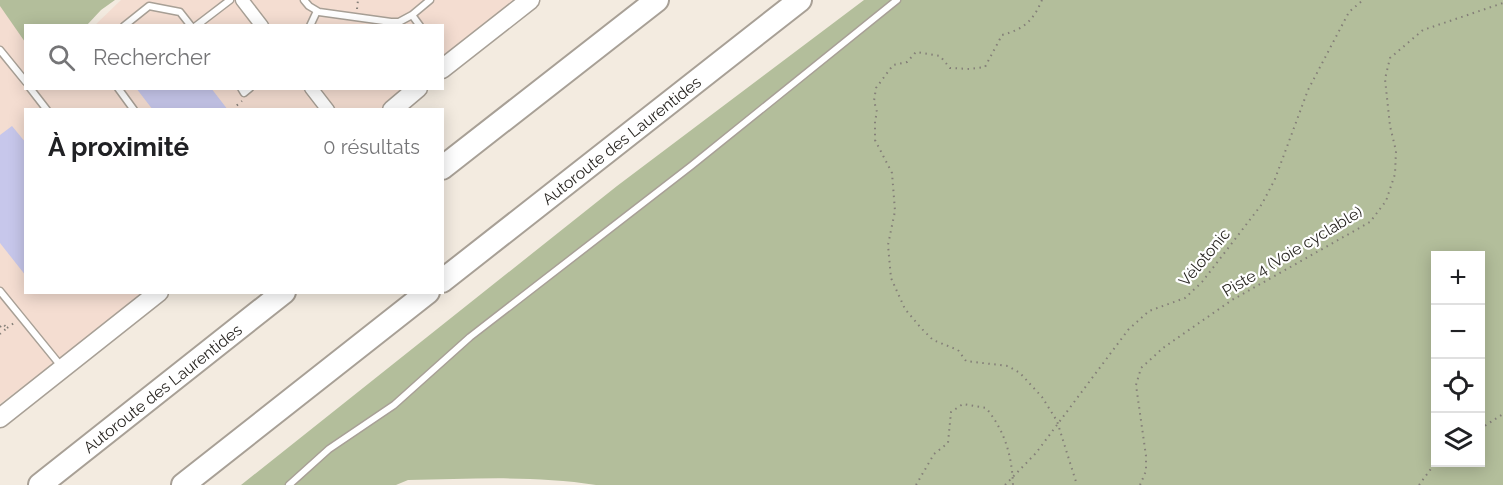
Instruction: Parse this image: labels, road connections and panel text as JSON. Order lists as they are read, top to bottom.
{
  "streets": {
    "highway": ["Autoroute des Laurentides"],
    "path": ["Piste 4 (Voie cyclable)", "Vélotonic"]
  },
  "page": {
    "search": "Rechercher",
    "heading": ["À proximité", "0 résultats"],
    "map_buttons": ["+", "−"]
  }
}
